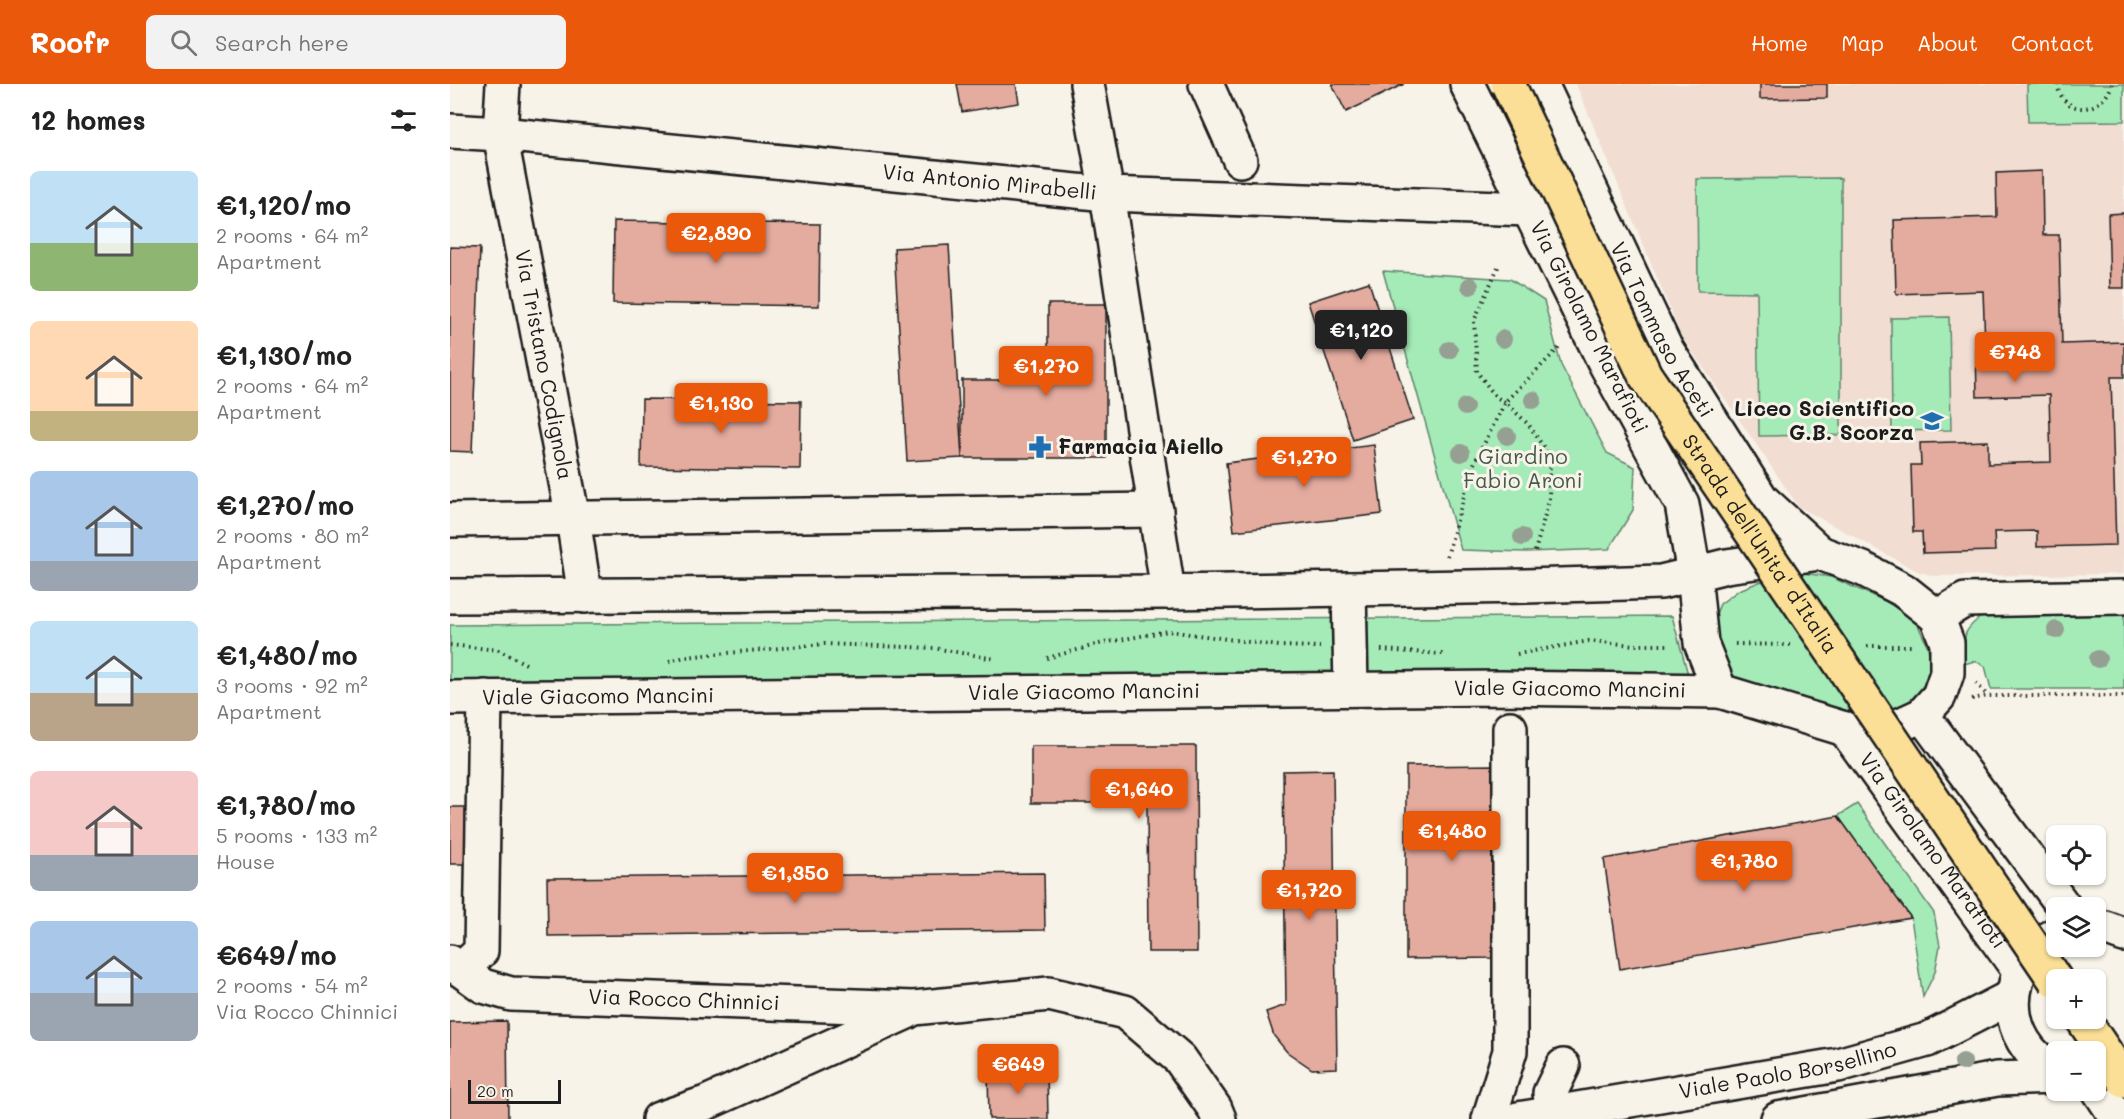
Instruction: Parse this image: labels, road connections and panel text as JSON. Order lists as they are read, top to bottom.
{
  "streets": {
    "main road": ["Strada dell'Unita' d'Italia"],
    "street": [
      "Via Antonio Mirabelli",
      "Via Girolamo Marafioti",
      "Via Tommaso Aceti",
      "Via Tristano Codignola",
      "Viale Giacomo Mancini",
      "Via Rocco Chinnici",
      "Viale Paolo Borsellino"
    ]
  },
  "crossings": [
    ["Via Antonio Mirabelli", "Via Girolamo Marafioti"],
    ["Via Antonio Mirabelli", "Via Tristano Codignola"],
    ["Via Girolamo Marafioti", "Viale Giacomo Mancini"],
    ["Via Girolamo Marafioti", "Viale Paolo Borsellino"],
    ["Viale Giacomo Mancini", "Via Rocco Chinnici"]
  ],
  "parks": ["Giardino Fabio Aroni"],
  "places": {
    "school or university": ["Liceo Scientifico G.B. Scorza"],
    "pharmacy": ["Farmacia Aiello"]
  },
  "scale_bar": "20 m",
  "page": {
    "header": "Roofr",
    "search": "Search here",
    "nav": [
      "Home",
      "Map",
      "About",
      "Contact"
    ],
    "heading": "12 homes",
    "list": [
      {
        "name": "€1,120/mo",
        "note": "2 rooms · 64 m² · Apartment"
      },
      {
        "name": "€1,130/mo",
        "note": "2 rooms · 64 m² · Apartment"
      },
      {
        "name": "€1,270/mo",
        "note": "2 rooms · 80 m² · Apartment"
      },
      {
        "name": "€1,480/mo",
        "note": "3 rooms · 92 m² · Apartment"
      },
      {
        "name": "€1,780/mo",
        "note": "5 rooms · 133 m² · House"
      },
      {
        "name": "€649/mo",
        "note": "2 rooms · 54 m² · Via Rocco Chinnici"
      }
    ],
    "price": [
      "€2,890",
      "€1,120",
      "€748",
      "€1,270",
      "€1,130",
      "€1,270",
      "€1,640",
      "€1,480",
      "€1,780",
      "€1,350",
      "€1,720",
      "€649"
    ],
    "map_buttons": ["+", "−"],
    "scale": "20 m"
  }
}
